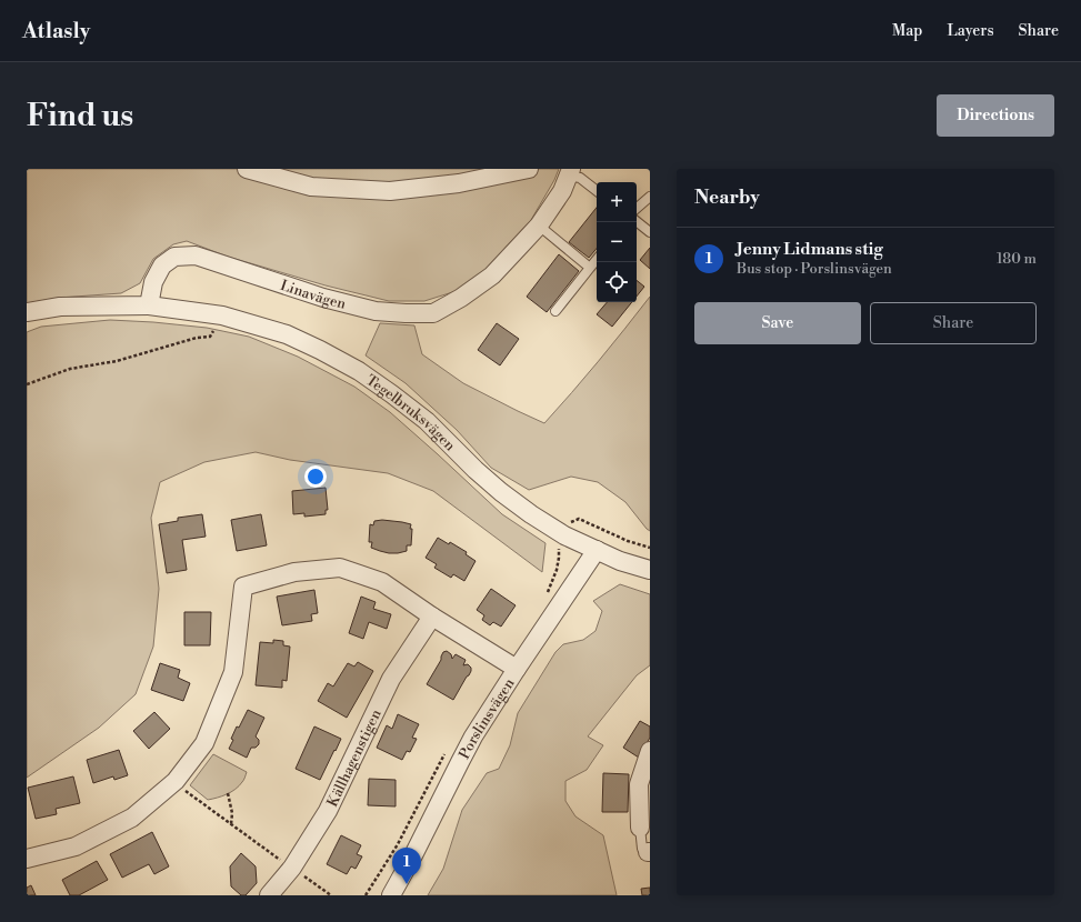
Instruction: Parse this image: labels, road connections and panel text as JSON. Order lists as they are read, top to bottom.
{
  "streets": {
    "street": [
      "Linavägen",
      "Tegelbruksvägen",
      "Porslinsvägen",
      "Källhagenstigen"
    ]
  },
  "crossings": [
    ["Linavägen", "Tegelbruksvägen"],
    ["Tegelbruksvägen", "Porslinsvägen"]
  ],
  "page": {
    "header": "Atlasly",
    "nav": ["Map", "Layers", "Share"],
    "buttons": [
      "Directions",
      ["Save", "Share"]
    ],
    "title": "Find us",
    "heading": "Nearby",
    "map_buttons": ["+", "−"],
    "list": [
      {
        "mark": "1",
        "name": "Jenny Lidmans stig",
        "note": "Bus stop · Porslinsvägen",
        "value": "180 m"
      }
    ],
    "pins": "1"
  }
}
